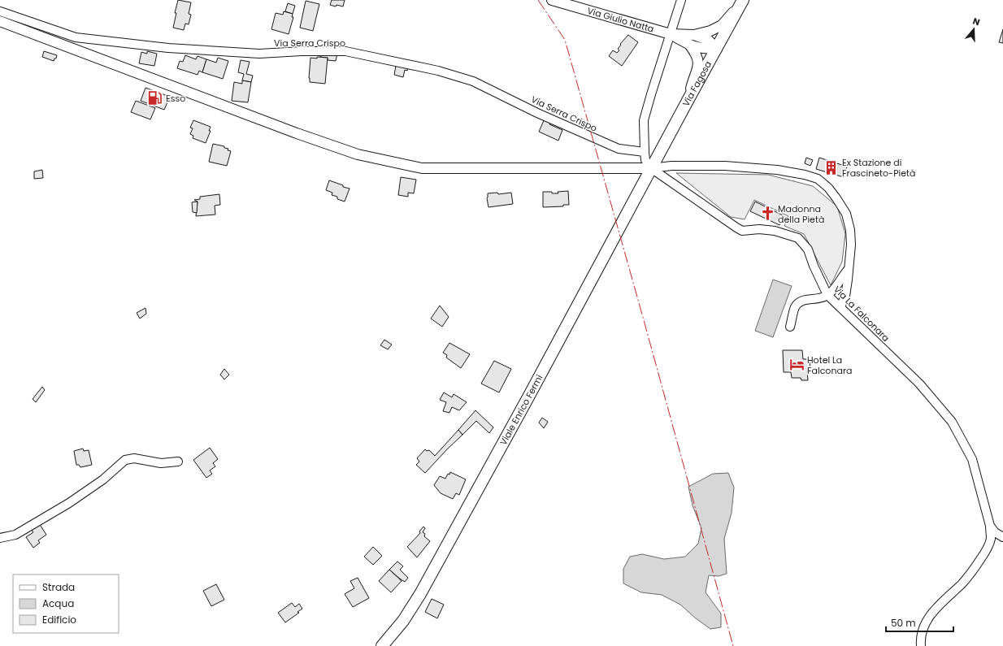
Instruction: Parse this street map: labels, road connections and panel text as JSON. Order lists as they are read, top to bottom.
{
  "streets": {
    "main road": ["Via Fagosa", "Viale Enrico Fermi"],
    "street": ["Via Giulio Natta", "Via Serra Crispo", "Via La Falconara"]
  },
  "crossings": [
    ["Via Fagosa", "Via La Falconara"],
    ["Via Fagosa", "Viale Enrico Fermi"],
    ["Via La Falconara", "Viale Enrico Fermi"]
  ],
  "places": {
    "fuel station": ["Esso"],
    "building": ["Ex Stazione di Frascineto-Pietà"],
    "church": ["Madonna della Pietà"],
    "hotel": ["Hotel La Falconara"]
  },
  "legend": ["Strada", "Acqua", "Edificio"],
  "scale_bar": "50 m",
  "north": "top"
}
